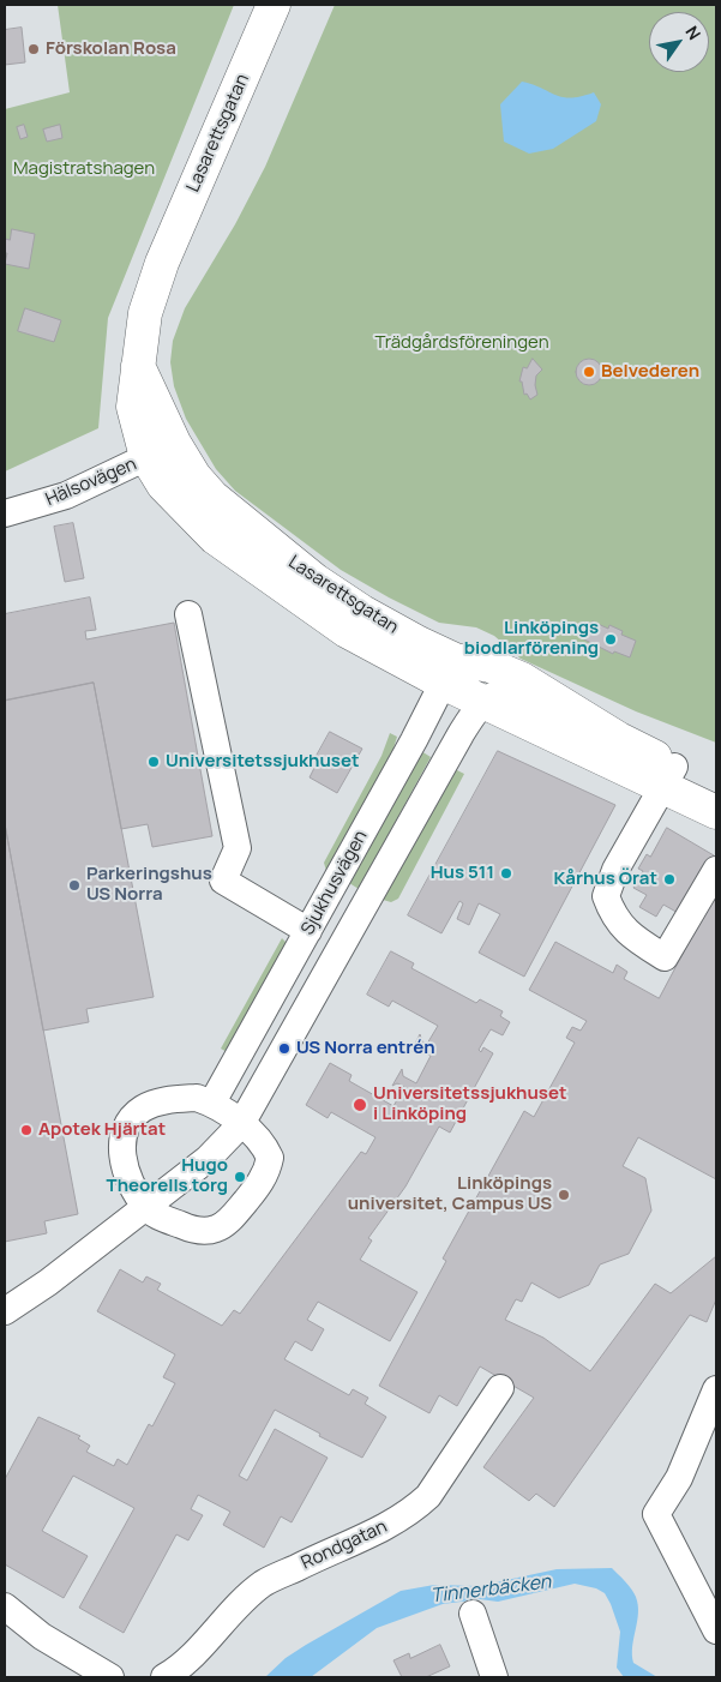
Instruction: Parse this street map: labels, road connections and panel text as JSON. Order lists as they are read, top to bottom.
{
  "streets": {
    "main road": ["Lasarettsgatan"],
    "street": ["Hälsovägen", "Sjukhusvägen", "Rondgatan"]
  },
  "crossings": [
    ["Lasarettsgatan", "Hälsovägen"],
    ["Lasarettsgatan", "Sjukhusvägen"]
  ],
  "water": ["Tinnerbäcken"],
  "parks": ["Magistratshagen", "Trädgårdsföreningen"],
  "places": [
    "Förskolan Rosa",
    "Belvederen",
    "Linköpings biodlarförening",
    "Universitetssjukhuset",
    "Hus 511",
    "Kårhus Örat",
    "Parkeringshus US Norra",
    "US Norra entrén",
    "Universitetssjukhuset i Linköping",
    "Apotek Hjärtat",
    "Hugo Theorells torg",
    "Linköpings universitet, Campus US"
  ],
  "north": "top right"
}
